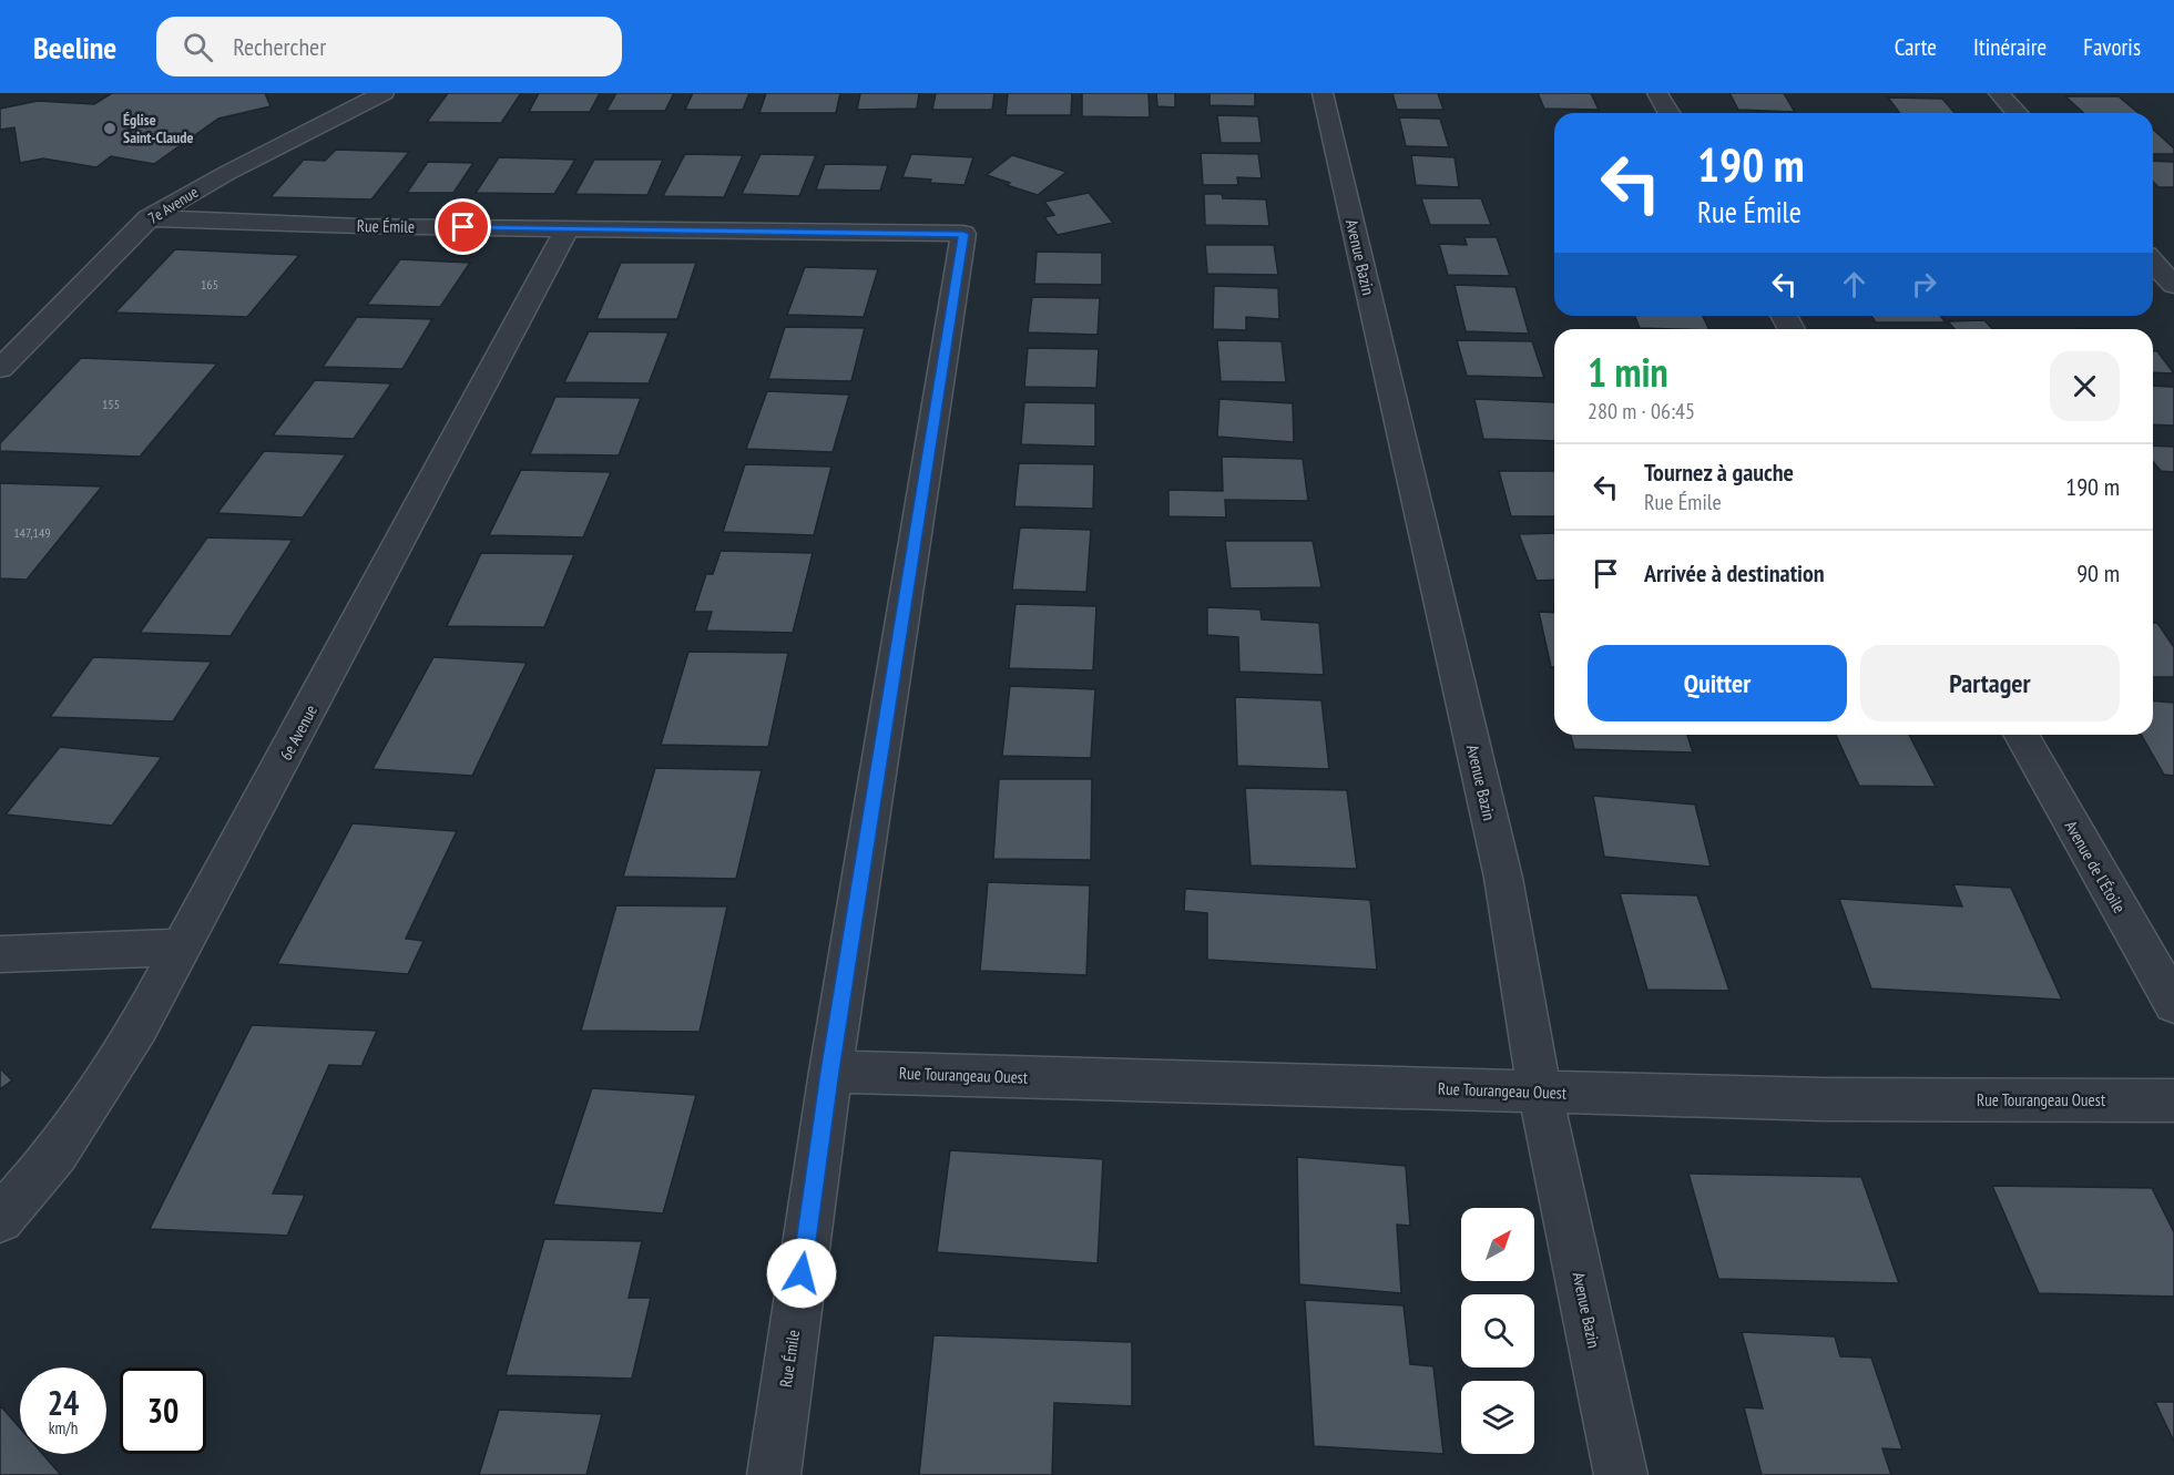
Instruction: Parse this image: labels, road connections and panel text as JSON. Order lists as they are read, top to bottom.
{
  "streets": {
    "street": [
      "7e Avenue",
      "Rue Émile",
      "Avenue Bazin",
      "6e Avenue",
      "Avenue de l'Étoile",
      "Rue Tourangeau Ouest"
    ]
  },
  "crossings": [
    ["7e Avenue", "Rue Émile"],
    ["Rue Émile", "6e Avenue"],
    ["Rue Émile", "Rue Tourangeau Ouest"],
    ["Avenue Bazin", "Rue Tourangeau Ouest"]
  ],
  "places": ["Église Saint-Claude"],
  "house_numbers": ["165", "155", "147,149"],
  "north": "top right",
  "page": {
    "header": "Beeline",
    "search": "Rechercher",
    "nav": ["Carte", "Itinéraire", "Favoris"],
    "turn": ["190 m", "Rue Émile"],
    "heading": ["1 min", "280 m · 06:45"],
    "list": [
      {
        "name": "Tournez à gauche",
        "note": "Rue Émile",
        "value": "190 m"
      },
      {
        "name": "Arrivée à destination",
        "value": "90 m"
      }
    ],
    "buttons": ["Quitter", "Partager"],
    "speed": "24 km/h",
    "limit": "30"
  }
}
